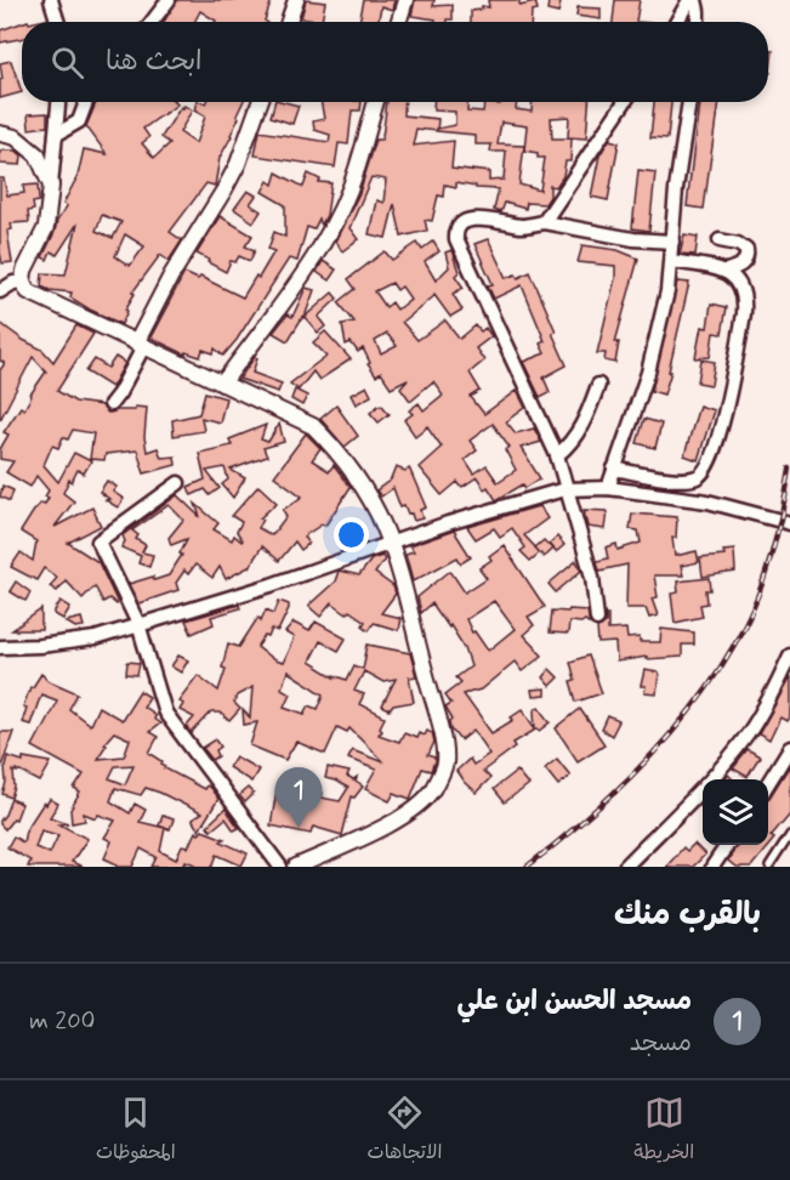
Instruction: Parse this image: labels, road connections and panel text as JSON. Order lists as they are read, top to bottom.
{
  "page": {
    "search": "ابحث هنا",
    "pins": "1",
    "heading": "بالقرب منك",
    "list": [
      {
        "mark": "1",
        "name": "مسجد الحسن ابن علي",
        "note": "مسجد",
        "value": "200 m"
      }
    ],
    "nav": ["الخريطة", "الاتجاهات", "المحفوظات"]
  }
}
